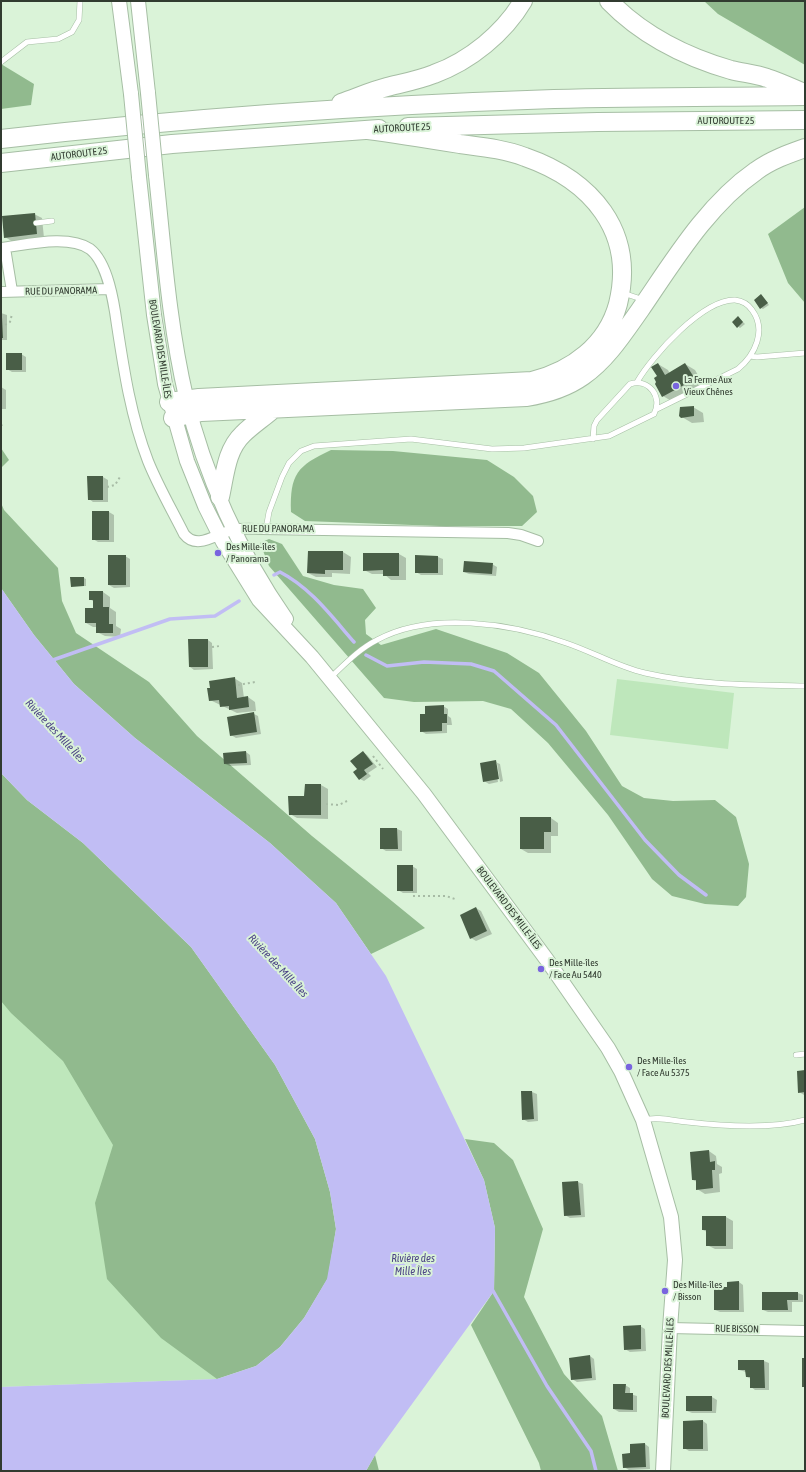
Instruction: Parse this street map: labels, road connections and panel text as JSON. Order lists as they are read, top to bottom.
{
  "streets": {
    "highway": ["AUTOROUTE 25"],
    "street": ["RUE DU PANORAMA", "BOULEVARD DES MILLE-ÎLES", "RUE BISSON"]
  },
  "crossings": [
    ["RUE DU PANORAMA", "BOULEVARD DES MILLE-ÎLES"],
    ["BOULEVARD DES MILLE-ÎLES", "RUE BISSON"]
  ],
  "water": ["Rivière des Mille Îles"],
  "places": [
    "La Ferme Aux Vieux Chênes",
    "Des Mille-îles / Panorama",
    "Des Mille-îles / Face Au 5440",
    "Des Mille-îles / Face Au 5375",
    "Des Mille-îles / Bisson"
  ]
}
